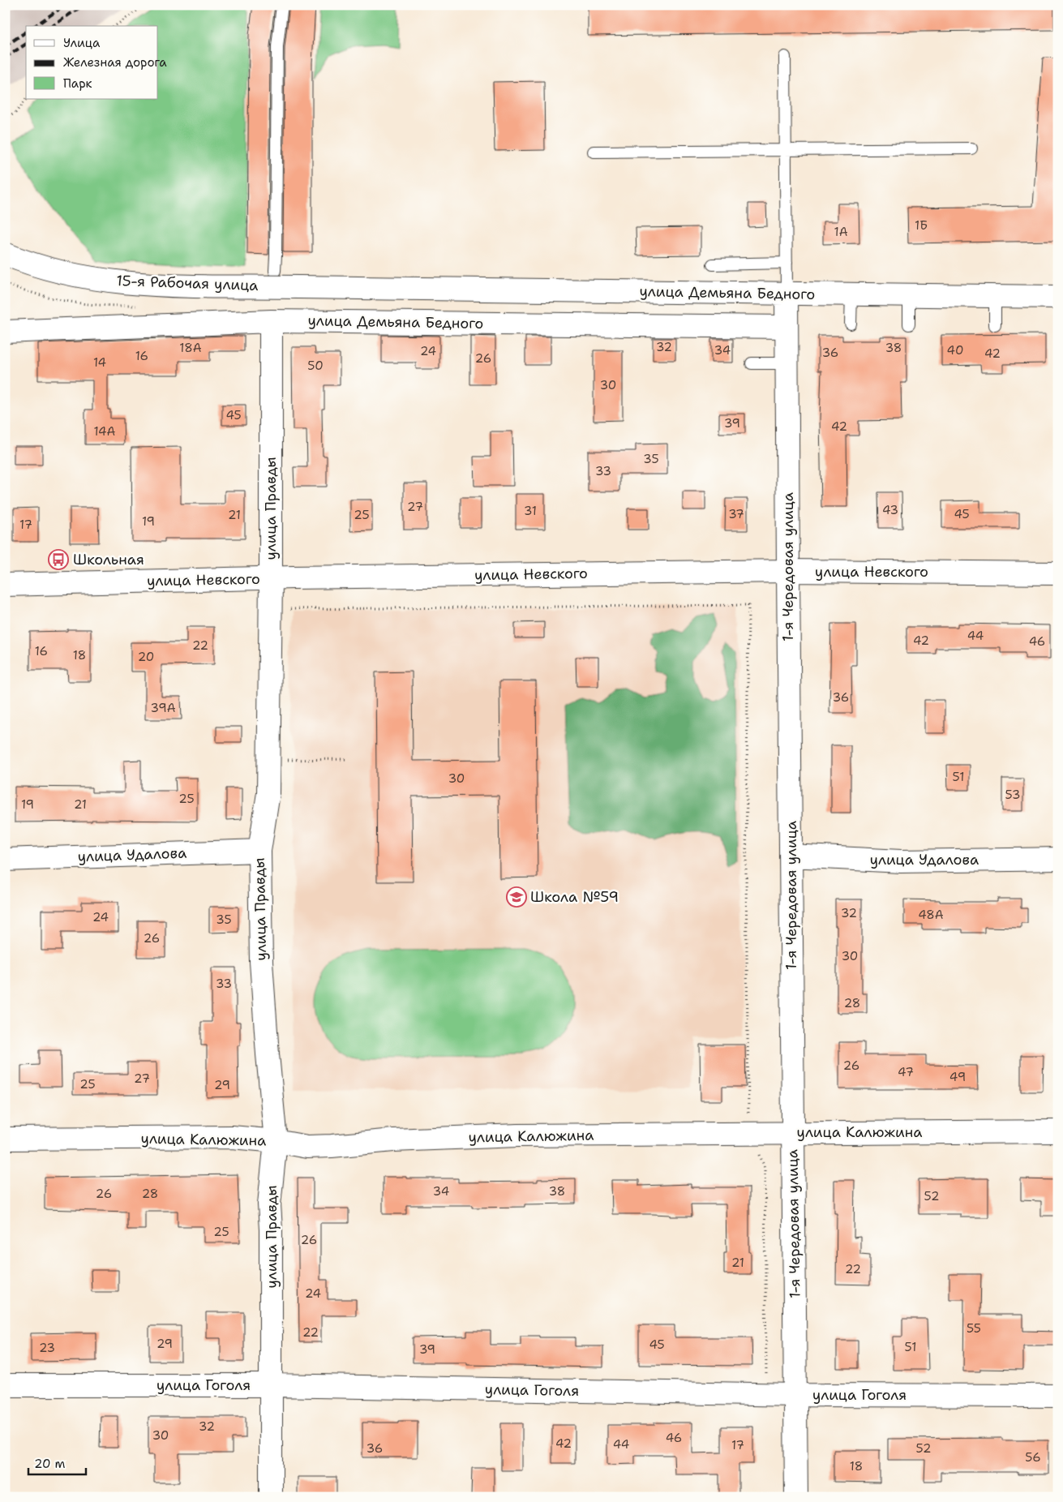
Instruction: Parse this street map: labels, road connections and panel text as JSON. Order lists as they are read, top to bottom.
{
  "streets": {
    "street": [
      "15-я Рабочая улица",
      "улица Демьяна Бедного",
      "улица Правды",
      "1-я Чередовая улица",
      "улица Невского",
      "улица Удалова",
      "улица Калюжина",
      "улица Гоголя"
    ]
  },
  "crossings": [
    ["15-я Рабочая улица", "улица Демьяна Бедного"],
    ["улица Демьяна Бедного", "улица Правды"],
    ["улица Демьяна Бедного", "1-я Чередовая улица"],
    ["улица Правды", "улица Невского"],
    ["улица Правды", "улица Удалова"],
    ["улица Правды", "улица Калюжина"],
    ["улица Правды", "улица Гоголя"],
    ["1-я Чередовая улица", "улица Невского"],
    ["1-я Чередовая улица", "улица Удалова"],
    ["1-я Чередовая улица", "улица Калюжина"],
    ["1-я Чередовая улица", "улица Гоголя"]
  ],
  "places": {
    "bus stop": ["Школьная"],
    "school or university": ["Школа №59"]
  },
  "house_numbers": [
    "1Б",
    "1А",
    "32",
    "18А",
    "38",
    "34",
    "40",
    "24",
    "36",
    "42",
    "16",
    "26",
    "14",
    "50",
    "30",
    "45",
    "39",
    "42",
    "14А",
    "35",
    "33",
    "27",
    "43",
    "31",
    "37",
    "45",
    "21",
    "25",
    "19",
    "17",
    "44",
    "42",
    "46",
    "22",
    "16",
    "18",
    "20",
    "36",
    "39А",
    "51",
    "30",
    "53",
    "25",
    "19",
    "21",
    "32",
    "48А",
    "24",
    "35",
    "26",
    "30",
    "33",
    "28",
    "26",
    "47",
    "49",
    "27",
    "25",
    "29",
    "34",
    "38",
    "26",
    "28",
    "52",
    "25",
    "26",
    "21",
    "22",
    "24",
    "55",
    "22",
    "29",
    "45",
    "51",
    "23",
    "39",
    "32",
    "30",
    "46",
    "42",
    "44",
    "17",
    "36",
    "52",
    "56",
    "18"
  ],
  "legend": ["Улица", "Железная дорога", "Парк"],
  "scale_bar": "20 m"
}
